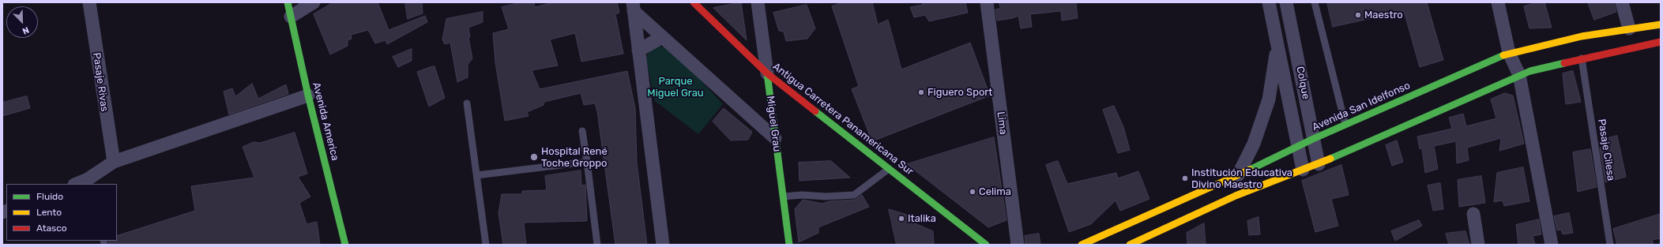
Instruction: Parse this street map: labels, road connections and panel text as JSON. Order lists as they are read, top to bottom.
{
  "streets": {
    "main road": [
      "Avenida San Idelfonso",
      "Antigua Carretera Panamericana Sur",
      "Avenida America",
      "Miguel Grau"
    ],
    "street": ["Pasaje Rivas", "Colque", "Lima"],
    "lane": ["Pasaje Cilesa"]
  },
  "crossings": [
    ["Colque", "Avenida San Idelfonso"],
    ["Antigua Carretera Panamericana Sur", "Miguel Grau"]
  ],
  "parks": ["Parque Miguel Grau"],
  "places": [
    "Maestro",
    "Figuero Sport",
    "Hospital René Toche Groppo",
    "Institución Educativa Divino Maestro",
    "Celima",
    "Italika"
  ],
  "legend": ["Fluido", "Lento", "Atasco"],
  "north": "bottom right"
}
